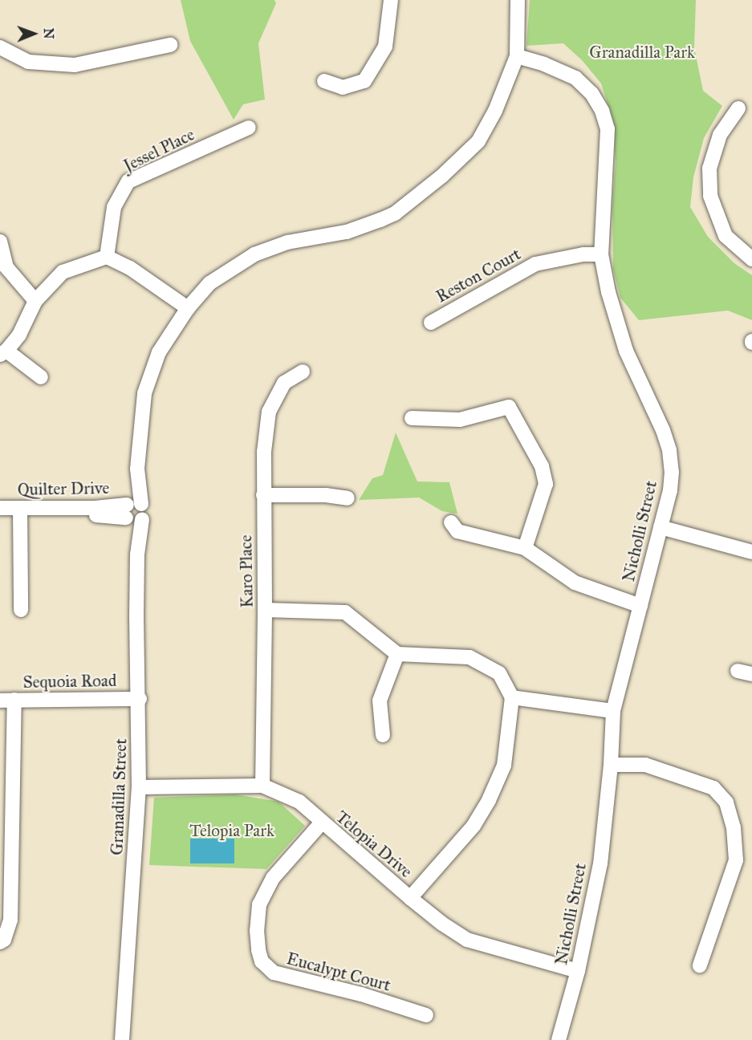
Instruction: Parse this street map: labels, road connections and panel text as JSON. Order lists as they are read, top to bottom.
{
  "streets": {
    "street": [
      "Jessel Place",
      "Reston Court",
      "Quilter Drive",
      "Nicholli Street",
      "Karo Place",
      "Sequoia Road",
      "Granadilla Street",
      "Telopia Drive",
      "Eucalypt Court"
    ]
  },
  "crossings": [
    ["Reston Court", "Nicholli Street"],
    ["Quilter Drive", "Granadilla Street"],
    ["Nicholli Street", "Granadilla Street"],
    ["Nicholli Street", "Telopia Drive"],
    ["Karo Place", "Telopia Drive"],
    ["Sequoia Road", "Granadilla Street"],
    ["Granadilla Street", "Telopia Drive"],
    ["Telopia Drive", "Eucalypt Court"]
  ],
  "parks": ["Granadilla Park", "Telopia Park"],
  "north": "right"
}
